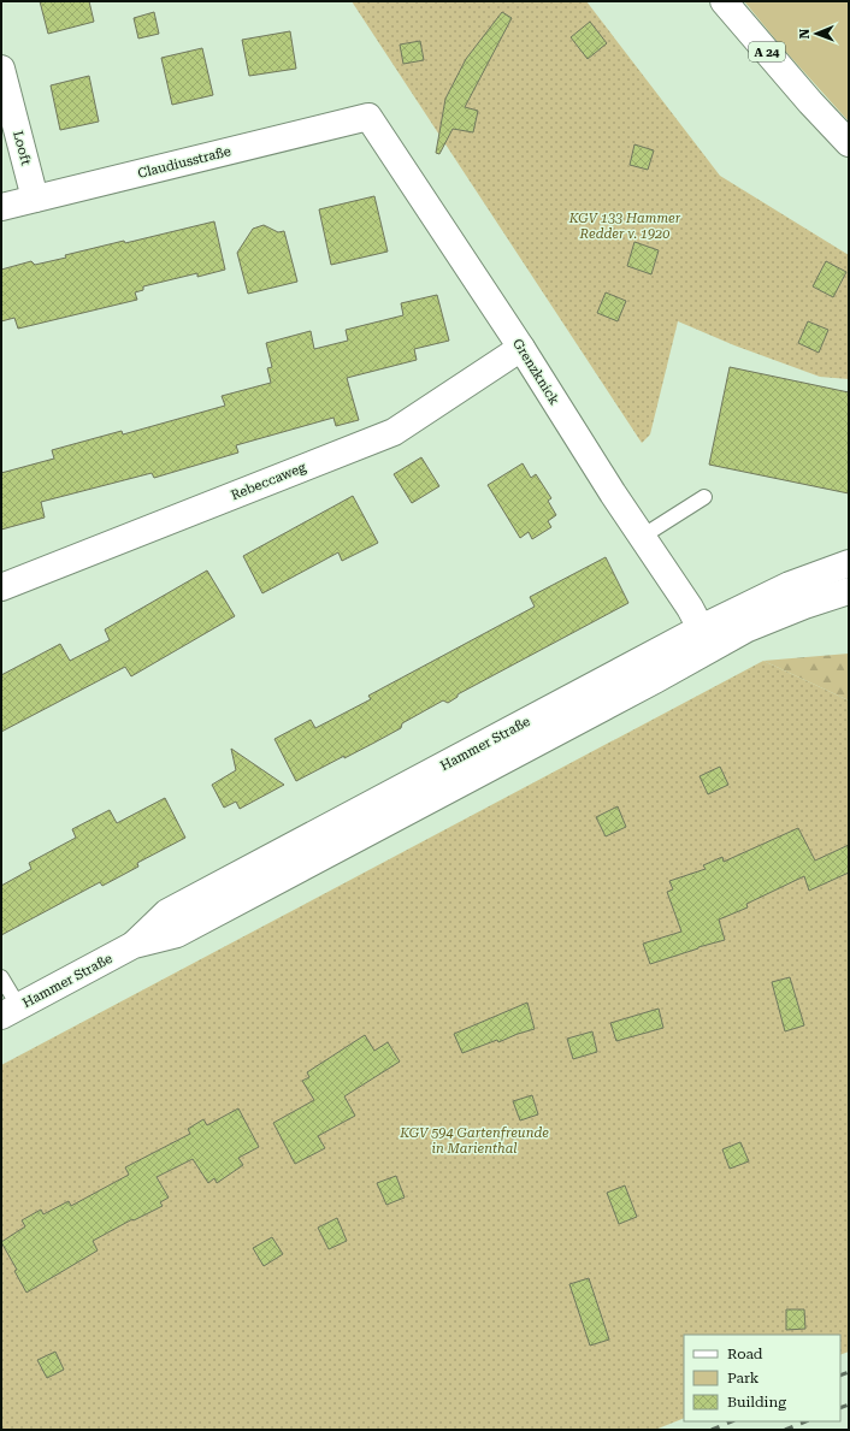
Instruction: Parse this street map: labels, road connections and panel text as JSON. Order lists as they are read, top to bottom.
{
  "streets": {
    "main road": [
      "A 24",
      "Looft",
      "Claudiusstraße",
      "Grenzknick",
      "Rebeccaweg",
      "Hammer Straße"
    ]
  },
  "crossings": [
    ["Looft", "Claudiusstraße"],
    ["Claudiusstraße", "Grenzknick"],
    ["Grenzknick", "Rebeccaweg"],
    ["Grenzknick", "Hammer Straße"]
  ],
  "parks": ["KGV 133 Hammer Redder v. 1920", "KGV 594 Gartenfreunde in Marienthal"],
  "legend": ["Road", "Park", "Building"],
  "north": "left"
}
